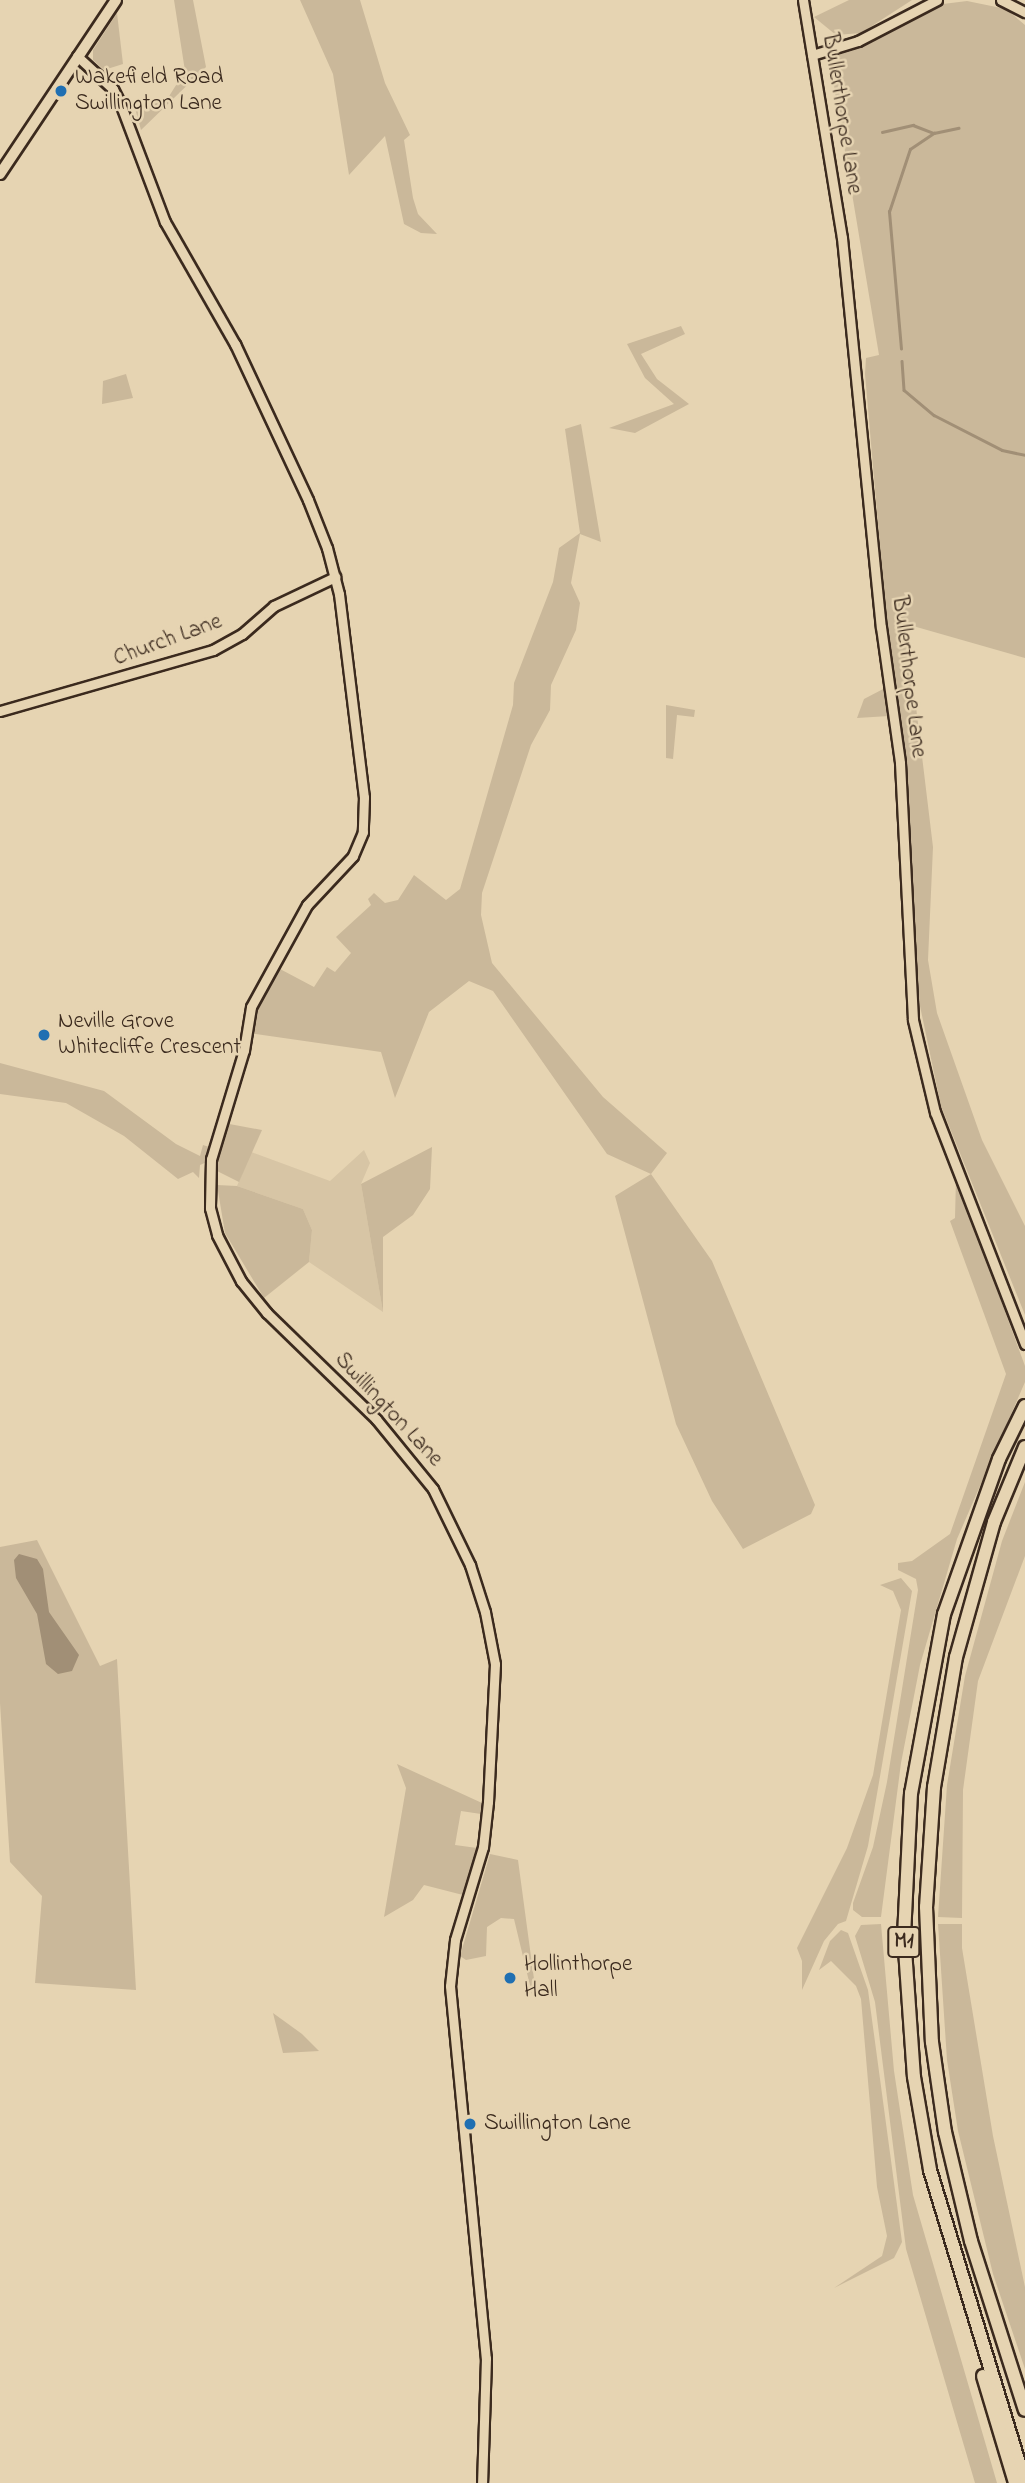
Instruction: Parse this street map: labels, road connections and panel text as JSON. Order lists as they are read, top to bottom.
{
  "streets": {
    "highway": ["M1"],
    "street": ["Bullerthorpe Lane", "Church Lane", "Swillington Lane"]
  },
  "crossings": [
    ["Church Lane", "Swillington Lane"]
  ],
  "places": [
    "Wakefield Road Swillington Lane",
    "Neville Grove Whitecliffe Crescent",
    "Hollinthorpe Hall",
    "Swillington Lane"
  ]
}
